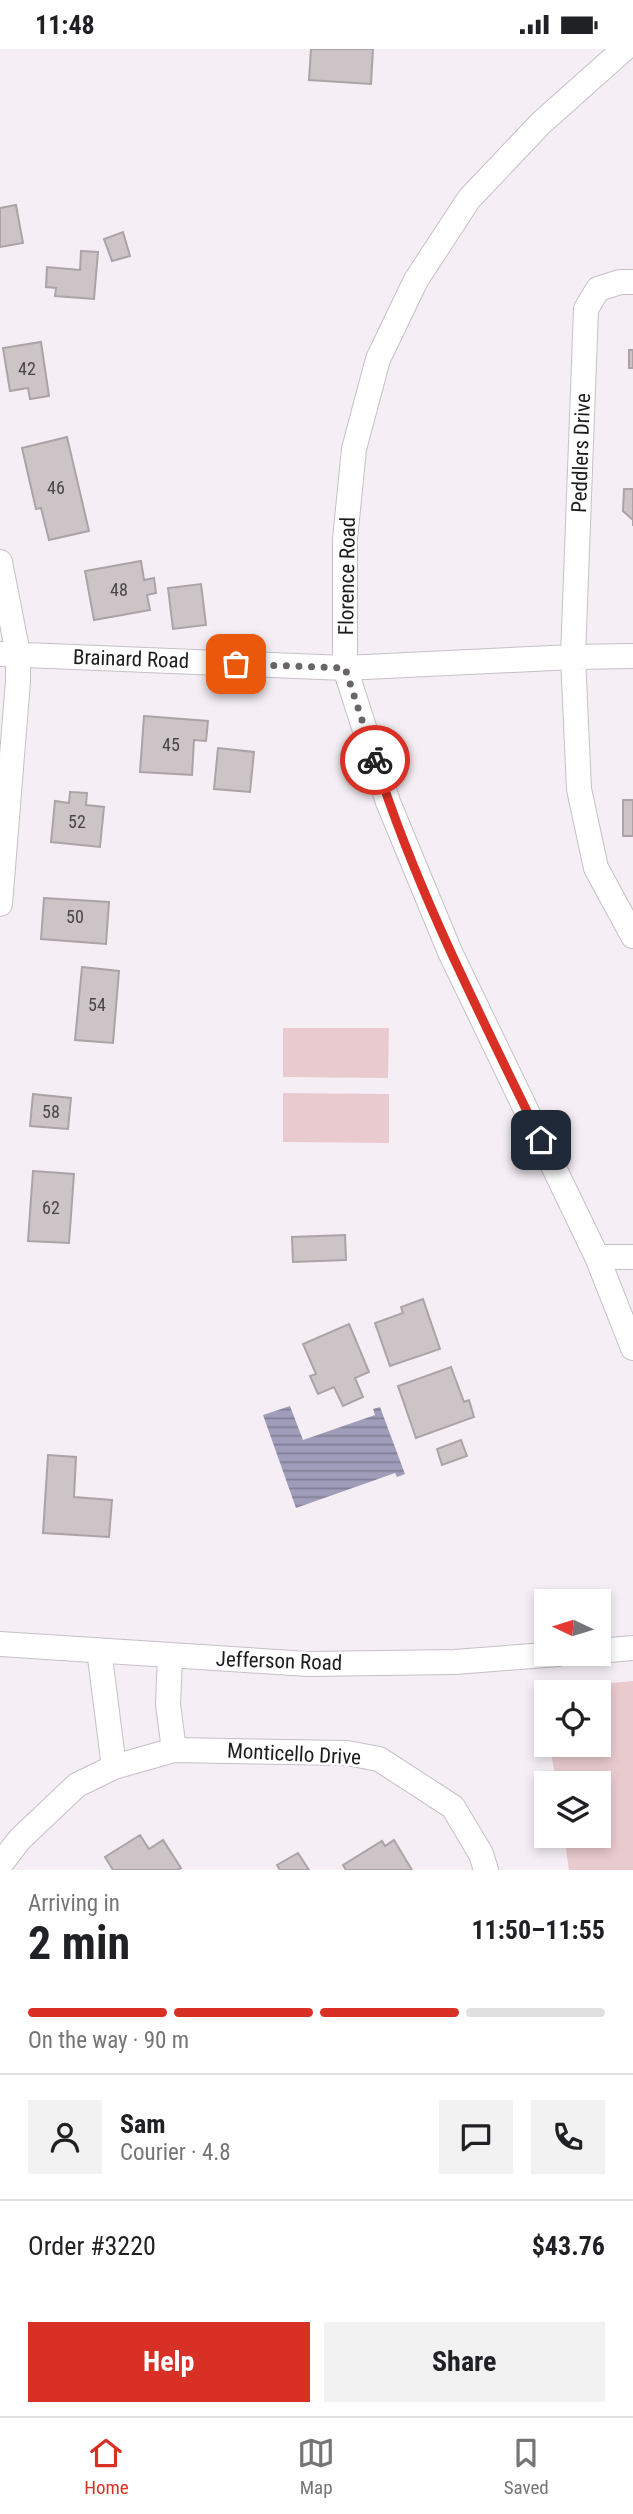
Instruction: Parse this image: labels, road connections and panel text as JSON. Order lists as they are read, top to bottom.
{
  "streets": {
    "street": [
      "Peddlers Drive",
      "Florence Road",
      "Brainard Road",
      "Jefferson Road",
      "Monticello Drive"
    ]
  },
  "crossings": [
    ["Florence Road", "Brainard Road"]
  ],
  "house_numbers": [
    "42",
    "46",
    "48",
    "45",
    "52",
    "50",
    "54",
    "58",
    "62"
  ],
  "north": "left",
  "page": {
    "status": "11:48",
    "heading": ["2 min", "Arriving in", "11:50–11:55"],
    "panel": [
      "Sam",
      "Courier · 4.8",
      "Order #3220",
      "$43.76"
    ],
    "bar": "On the way · 90 m",
    "buttons": ["Help", "Share"],
    "tabs": ["Home", "Map", "Saved"]
  }
}
